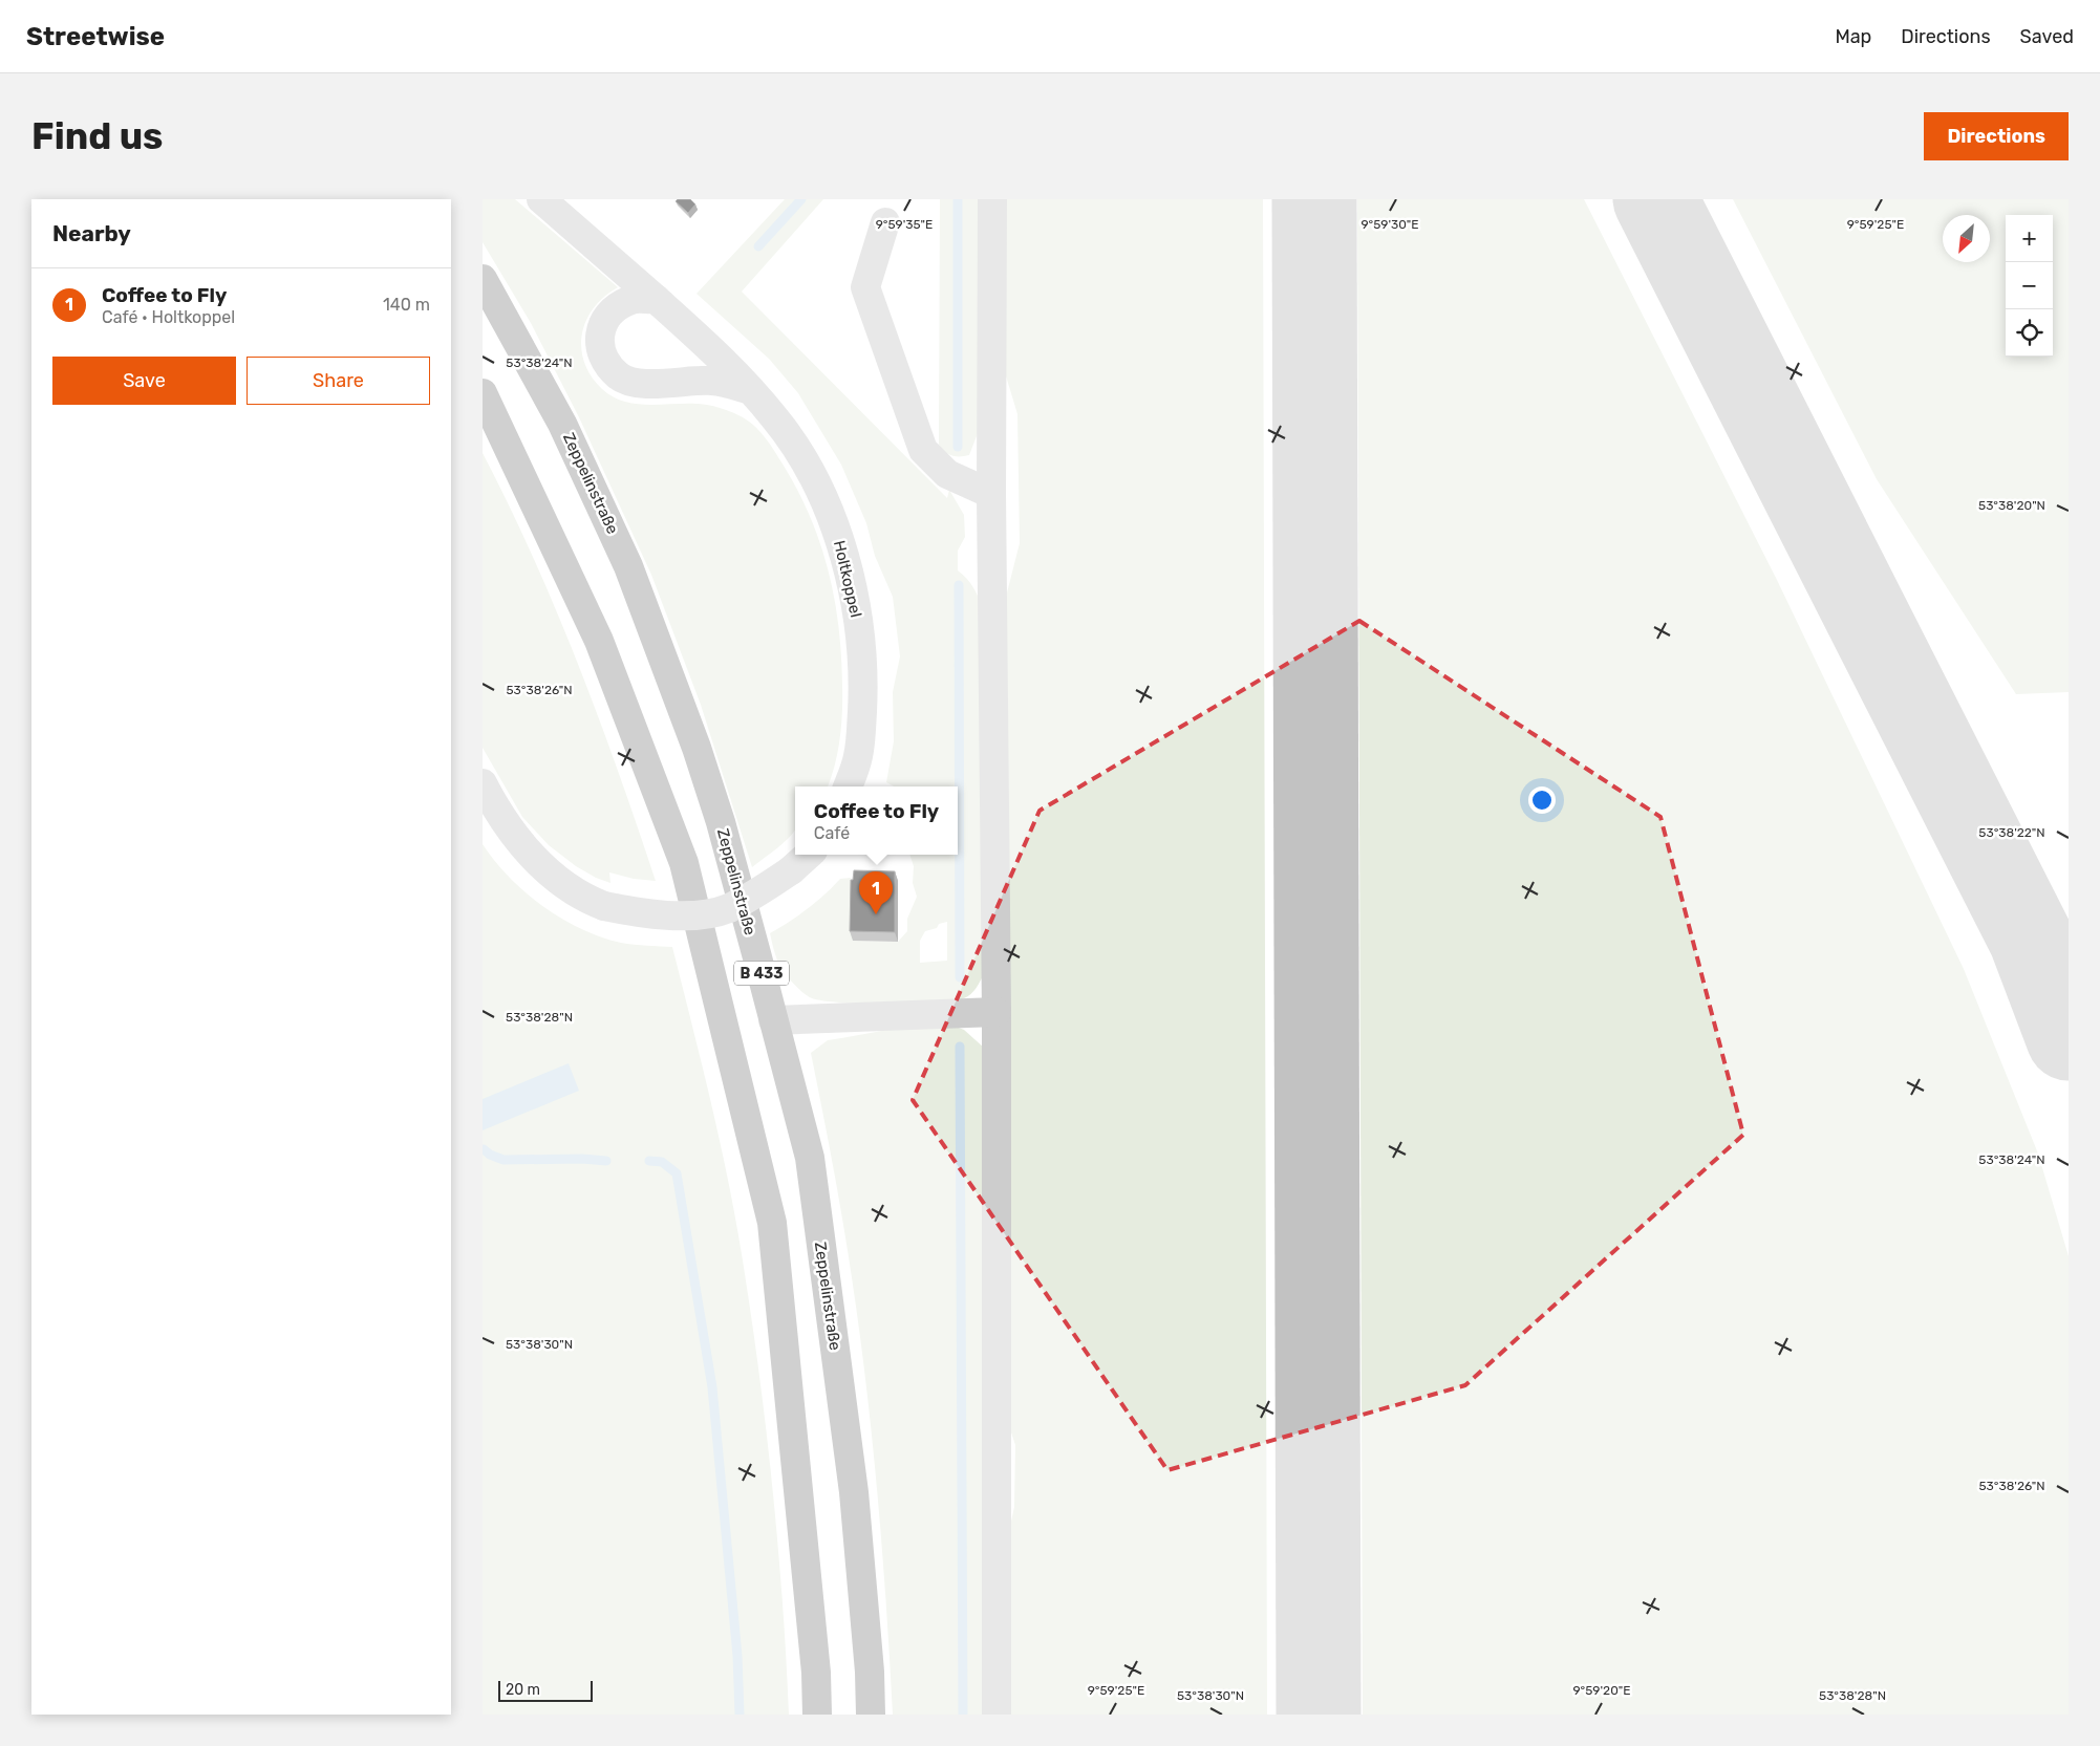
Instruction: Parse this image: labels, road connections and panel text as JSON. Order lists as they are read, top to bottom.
{
  "streets": {
    "highway": ["Zeppelinstraße", "B 433"],
    "street": ["Holtkoppel"]
  },
  "scale_bar": "20 m",
  "north": "bottom left",
  "page": {
    "header": "Streetwise",
    "nav": ["Map", "Directions", "Saved"],
    "buttons": [
      "Directions",
      ["Save", "Share"]
    ],
    "title": "Find us",
    "heading": "Nearby",
    "map_buttons": ["+", "−"],
    "list": [
      {
        "mark": "1",
        "name": "Coffee to Fly",
        "note": "Café · Holtkoppel",
        "value": "140 m"
      }
    ],
    "popup": ["Coffee to Fly", "Café"],
    "pins": "1",
    "scale": "20 m"
  },
  "coordinates": [
    "9°59'35\"E",
    "9°59'30\"E",
    "9°59'25\"E",
    "53°38'24\"N",
    "53°38'20\"N",
    "53°38'26\"N",
    "53°38'22\"N",
    "53°38'28\"N",
    "53°38'30\"N",
    "9°59'20\"E"
  ]
}
